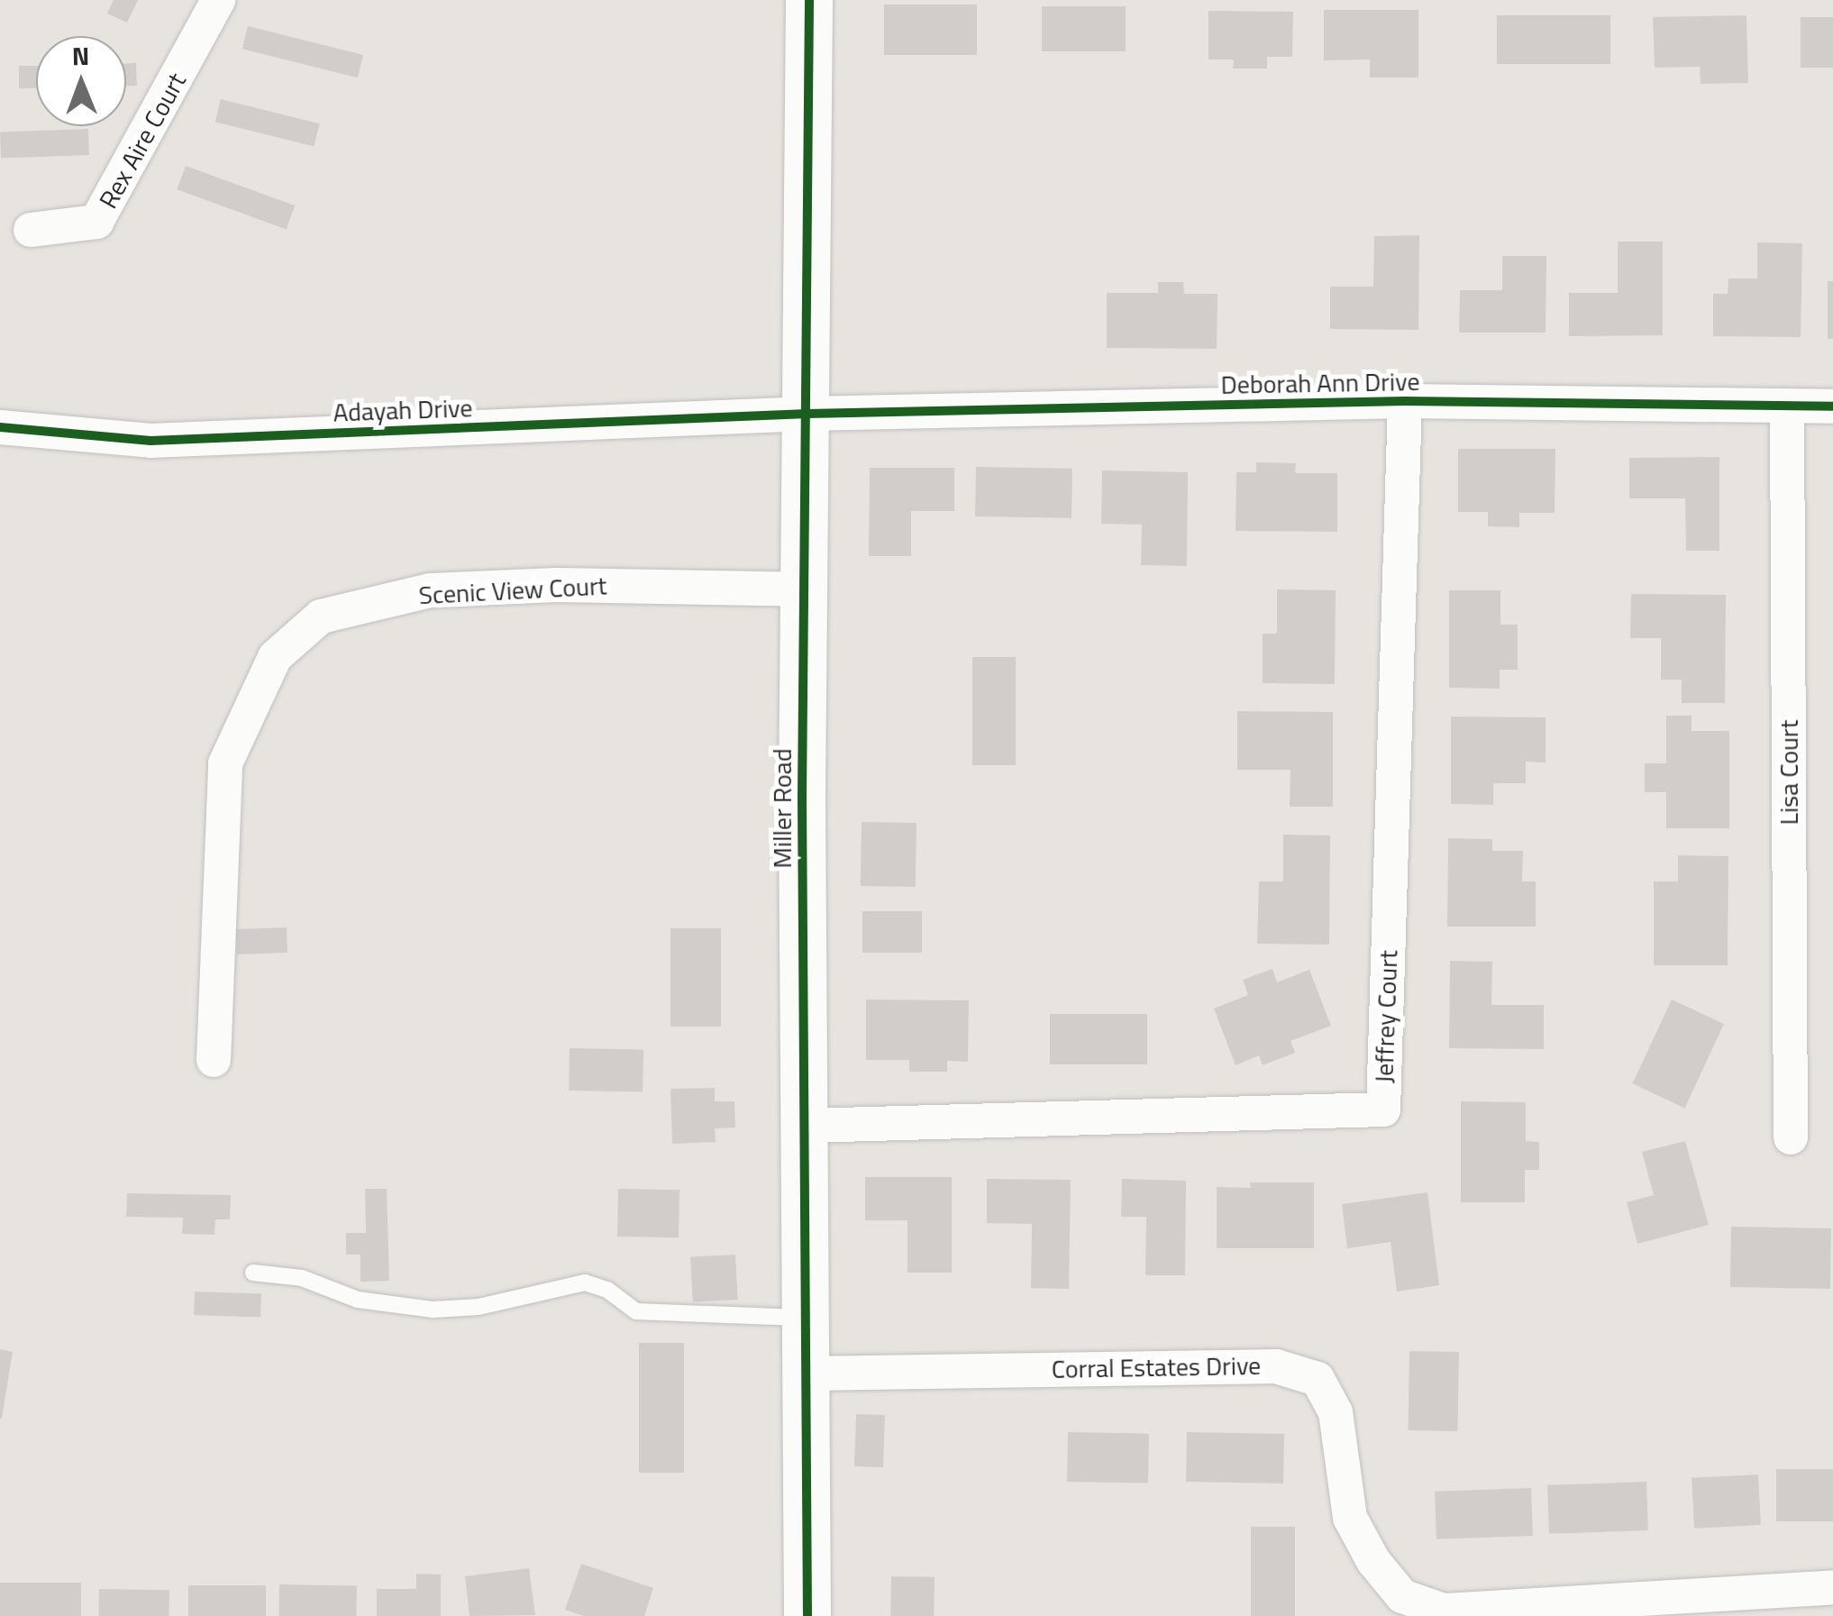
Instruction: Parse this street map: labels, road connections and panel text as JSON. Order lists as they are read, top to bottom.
{
  "streets": {
    "street": [
      "Rex Aire Court",
      "Deborah Ann Drive",
      "Adayah Drive",
      "Scenic View Court",
      "Lisa Court",
      "Miller Road",
      "Jeffrey Court",
      "Corral Estates Drive"
    ]
  },
  "crossings": [
    ["Deborah Ann Drive", "Adayah Drive"],
    ["Deborah Ann Drive", "Lisa Court"],
    ["Deborah Ann Drive", "Miller Road"],
    ["Deborah Ann Drive", "Jeffrey Court"],
    ["Adayah Drive", "Miller Road"],
    ["Scenic View Court", "Miller Road"],
    ["Miller Road", "Jeffrey Court"],
    ["Miller Road", "Corral Estates Drive"]
  ],
  "north": "top"
}
